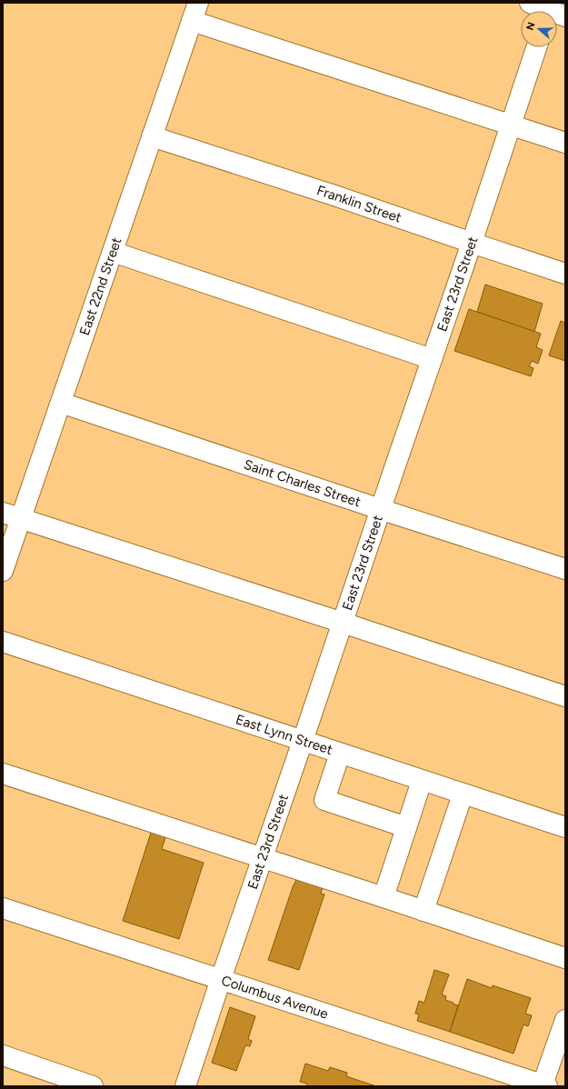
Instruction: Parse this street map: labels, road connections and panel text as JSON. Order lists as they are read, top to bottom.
{
  "streets": {
    "street": [
      "Franklin Street",
      "East 23rd Street",
      "East 22nd Street",
      "Saint Charles Street",
      "East Lynn Street",
      "Columbus Avenue"
    ]
  },
  "crossings": [
    ["Franklin Street", "East 23rd Street"],
    ["Franklin Street", "East 22nd Street"],
    ["East 23rd Street", "Saint Charles Street"],
    ["East 23rd Street", "East Lynn Street"],
    ["East 23rd Street", "Columbus Avenue"],
    ["East 22nd Street", "Saint Charles Street"]
  ],
  "north": "left"
}
